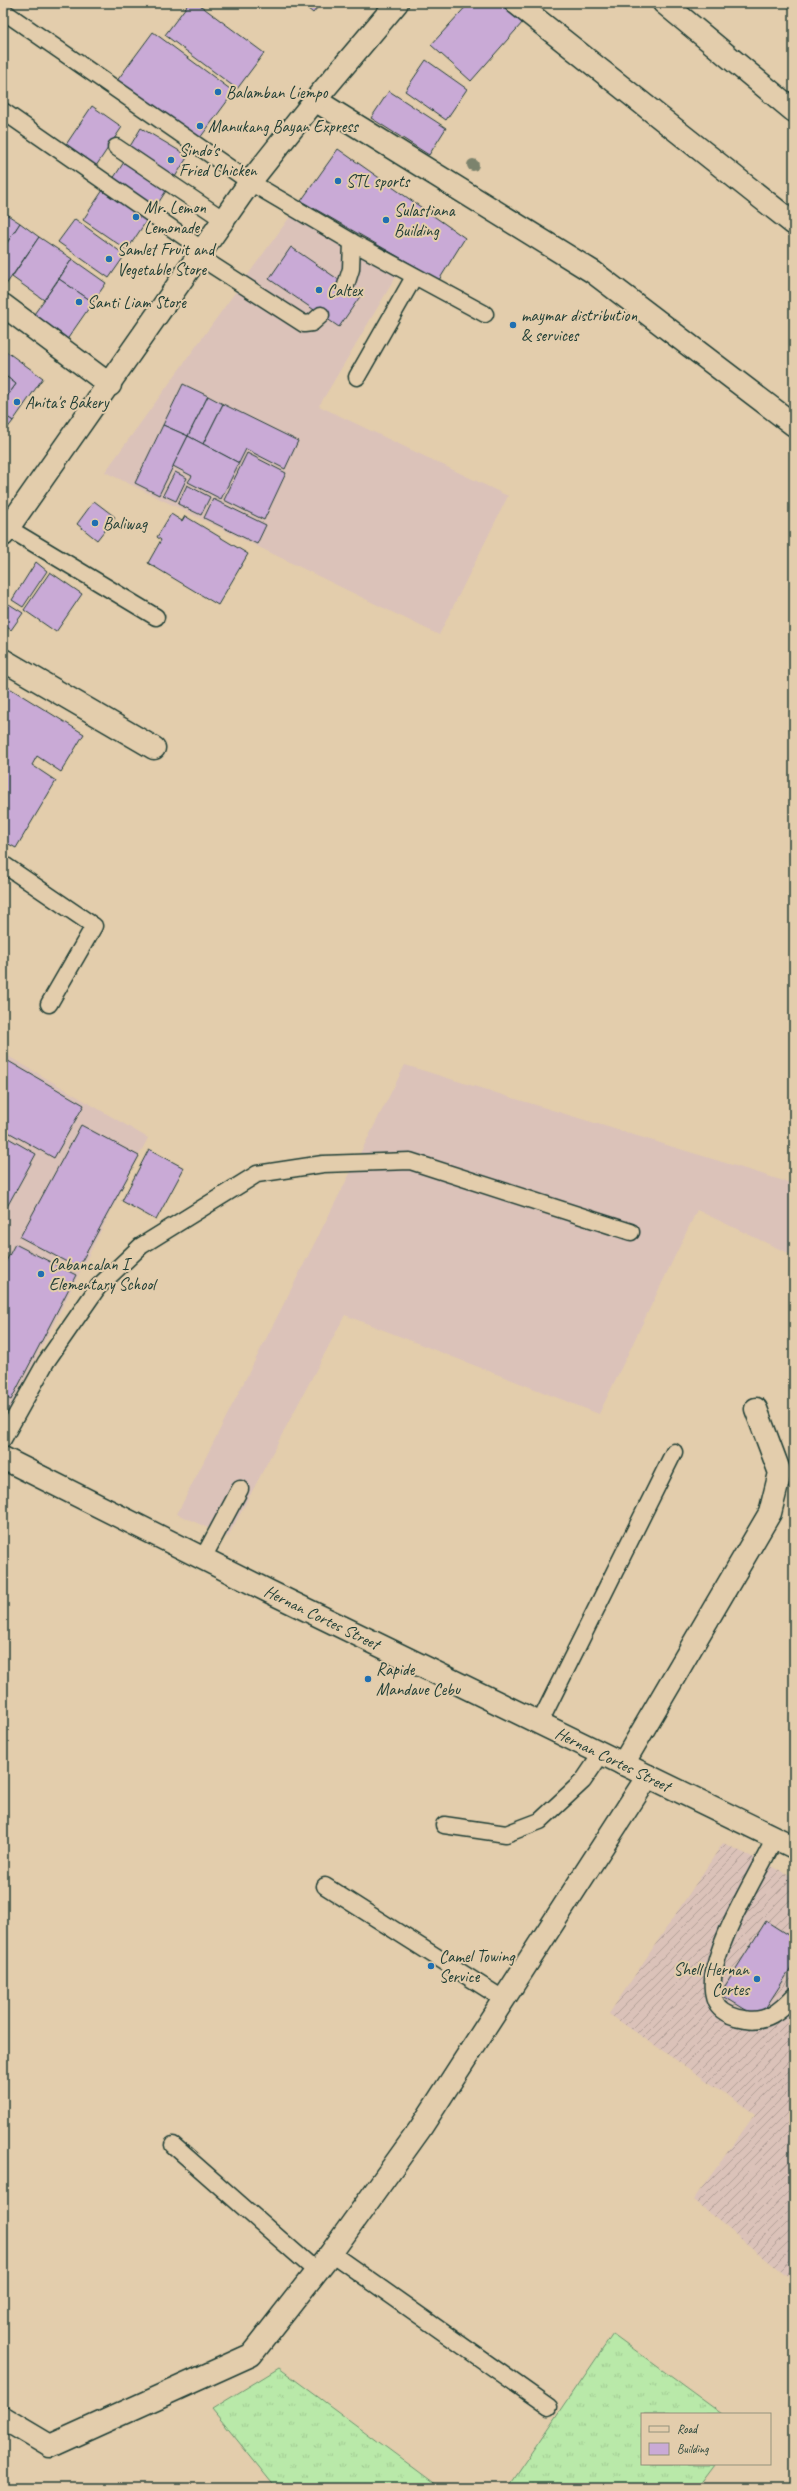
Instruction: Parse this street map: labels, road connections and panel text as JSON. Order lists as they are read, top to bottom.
{
  "streets": {
    "street": ["Hernan Cortes Street"]
  },
  "places": [
    "Balamban Liempo",
    "Manukang Bayan Express",
    "Sindo's Fried Chicken",
    "STL sports",
    "Mr. Lemon Lemonade",
    "Sulastiana Building",
    "Samlet Fruit and Vegetable Store",
    "Caltex",
    "Santi Liam Store",
    "maymar distribution & services",
    "Anita's Bakery",
    "Baliwag",
    "Cabancalan I Elementary School",
    "Rapide Mandaue Cebu",
    "Camel Towing Service",
    "Shell Hernan Cortes"
  ],
  "legend": ["Road", "Building"]
}
